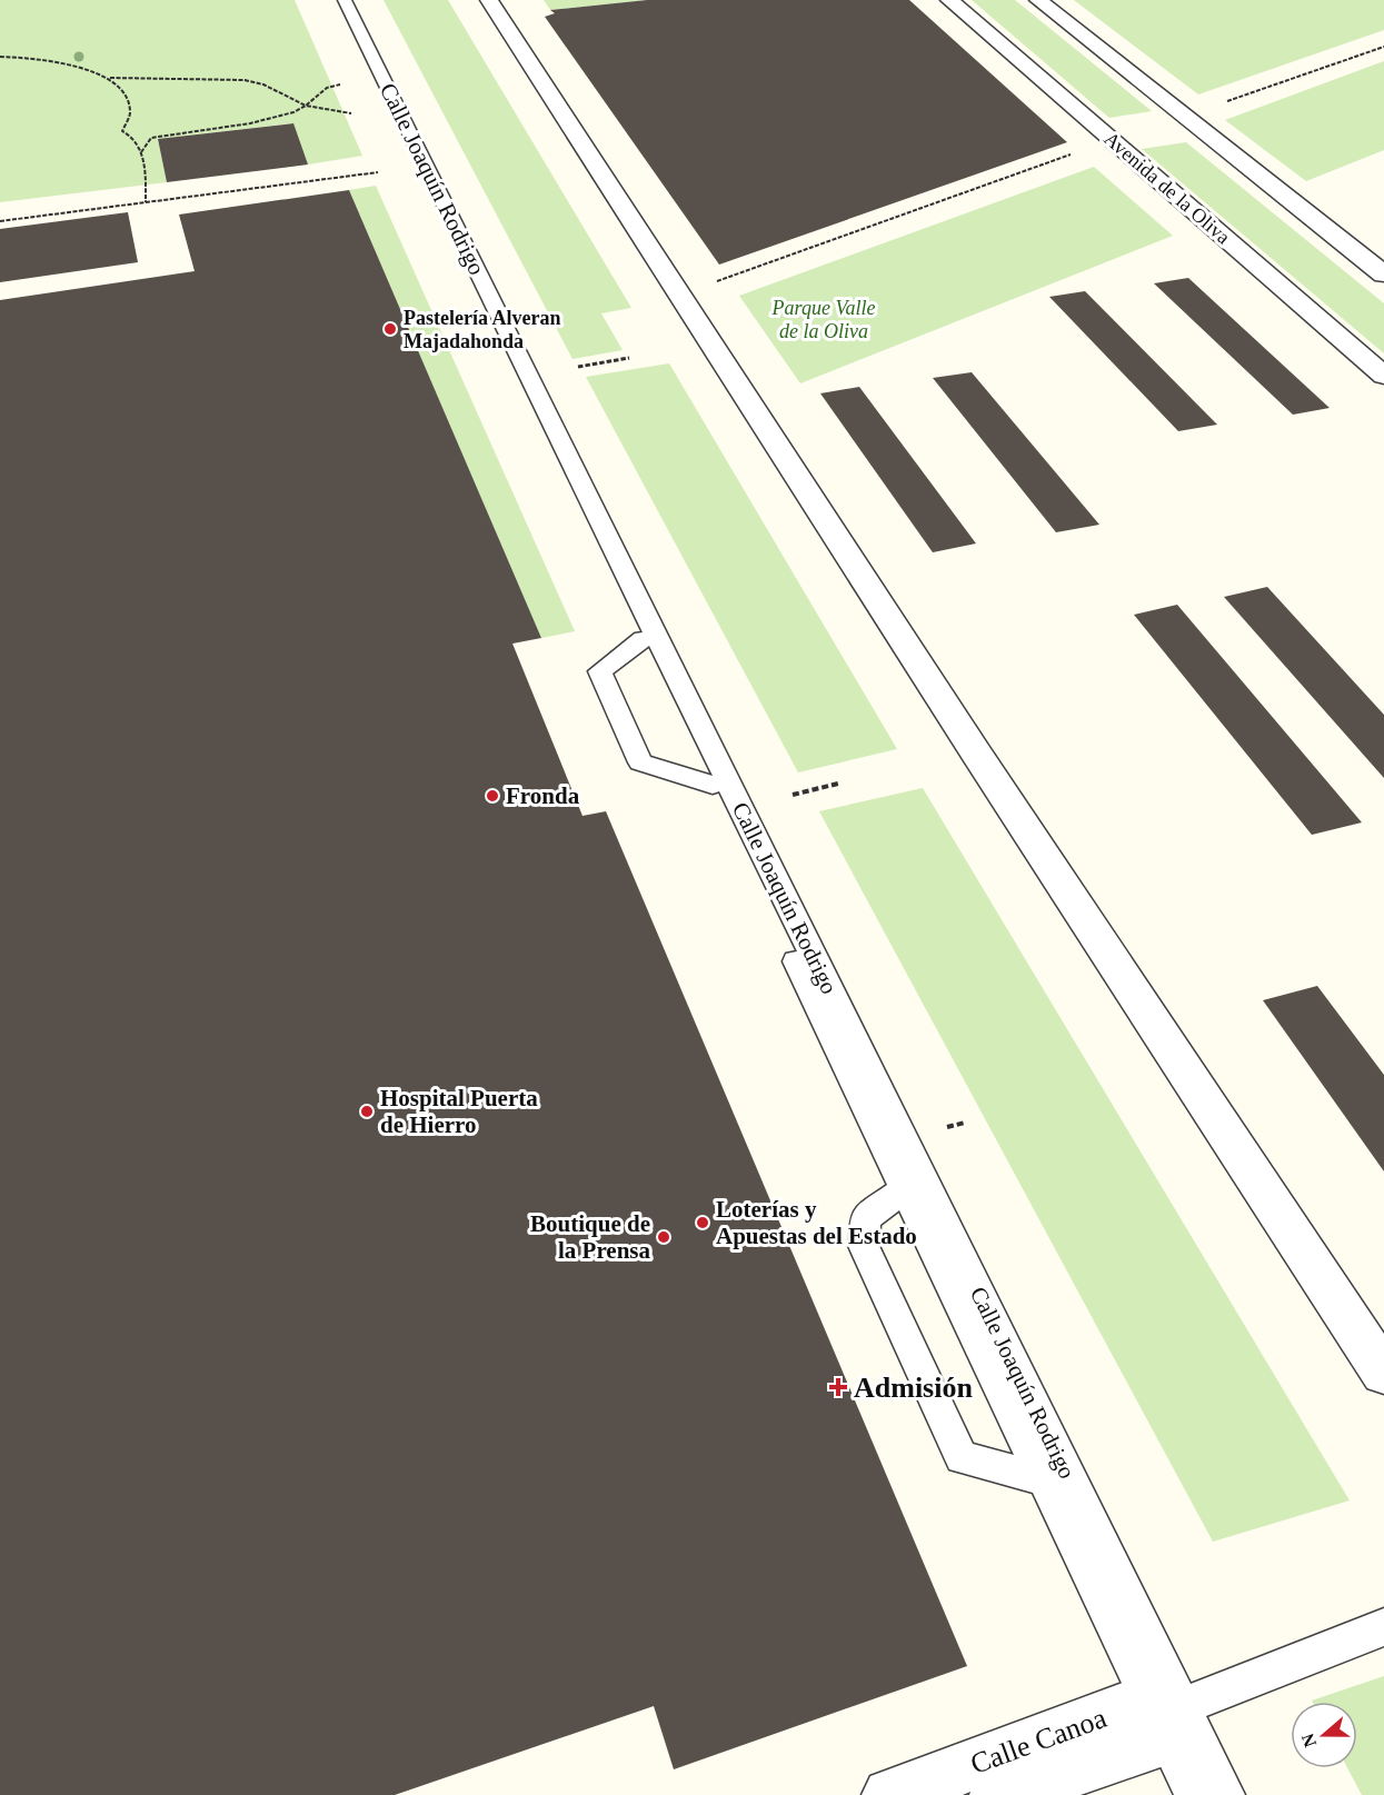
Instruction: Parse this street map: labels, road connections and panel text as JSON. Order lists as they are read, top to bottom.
{
  "streets": {
    "street": ["Avenida de la Oliva", "Calle Canoa"],
    "lane": ["Calle Joaquín Rodrigo"]
  },
  "crossings": [
    ["Calle Joaquín Rodrigo", "Calle Canoa"]
  ],
  "parks": ["Parque Valle de la Oliva"],
  "places": {
    "other": [
      "Pastelería Alveran Majadahonda",
      "Fronda",
      "Hospital Puerta de Hierro",
      "Loterías y Apuestas del Estado",
      "Boutique de la Prensa"
    ],
    "health": ["Admisión"]
  },
  "north": "left"
}
